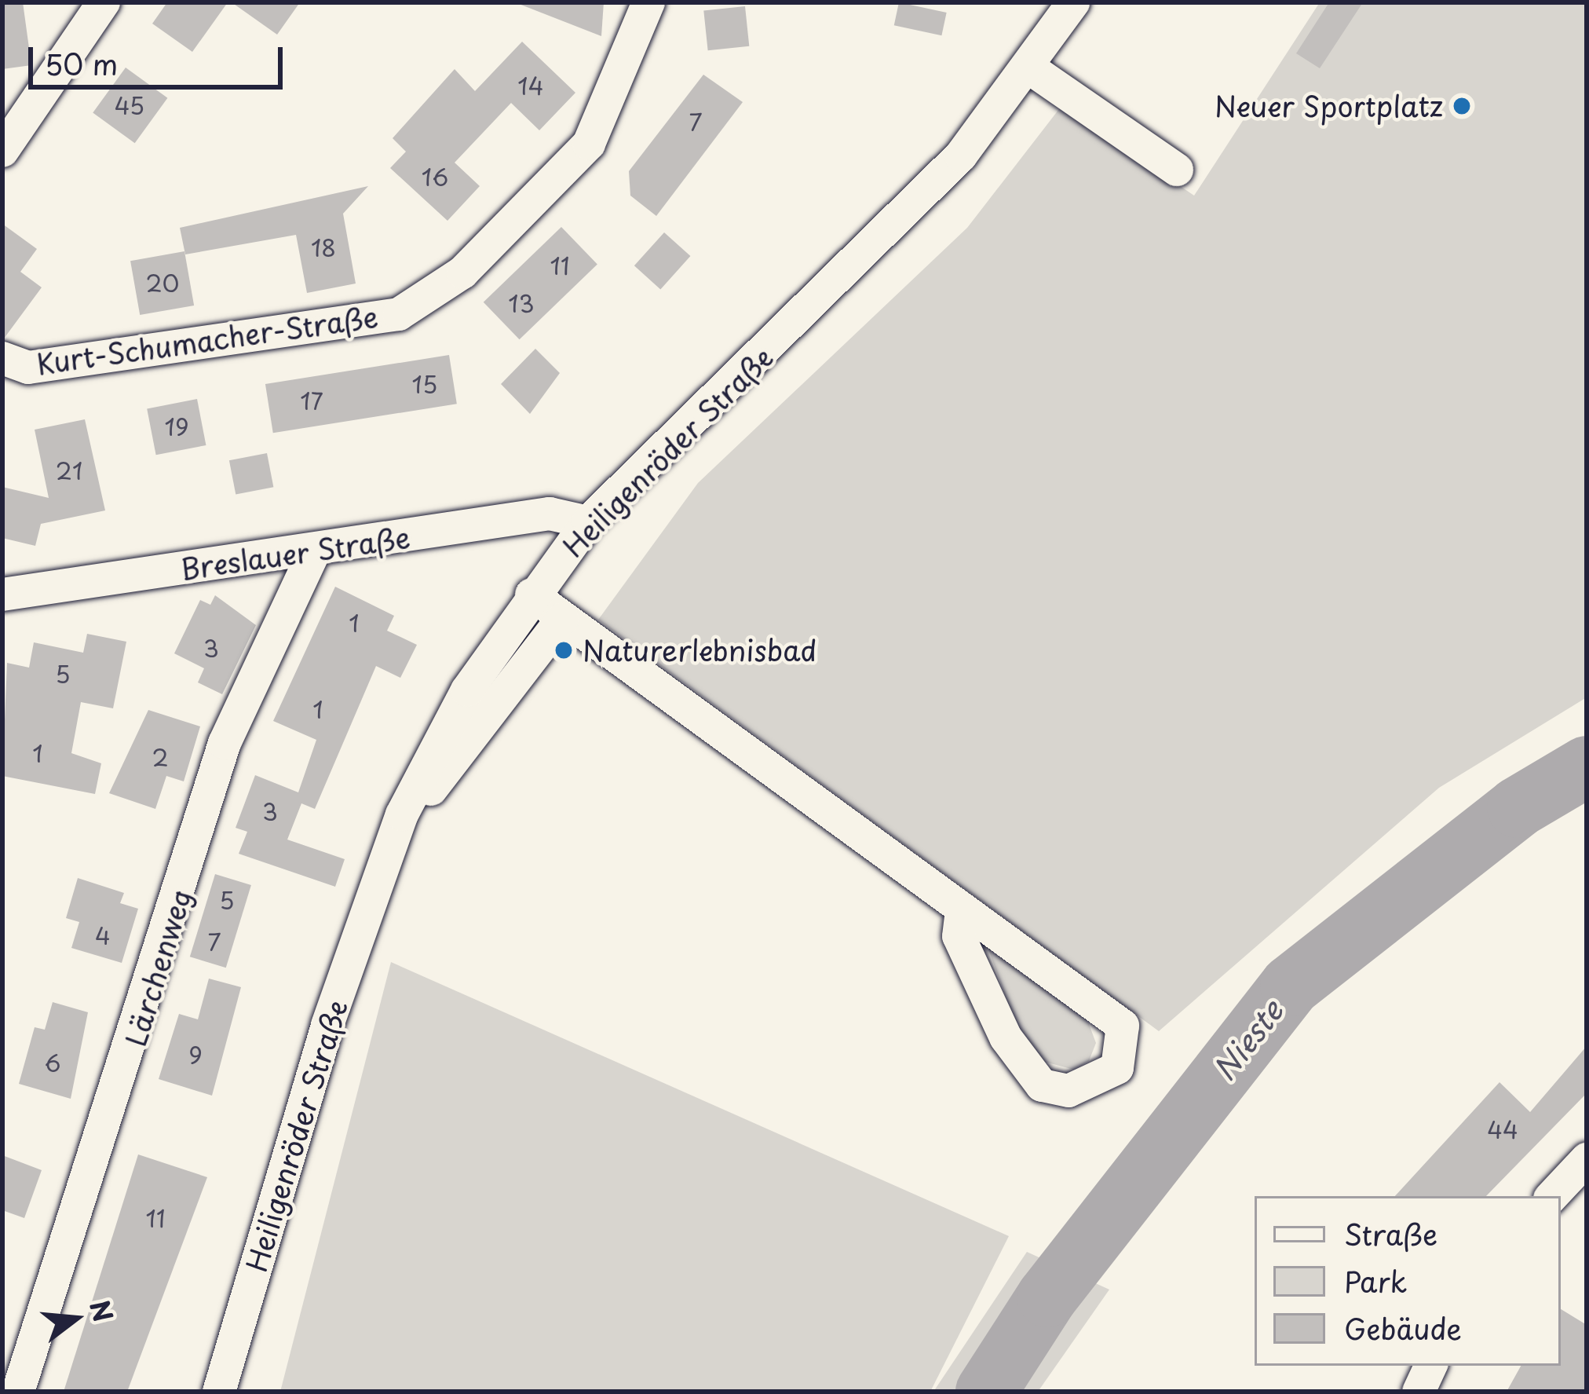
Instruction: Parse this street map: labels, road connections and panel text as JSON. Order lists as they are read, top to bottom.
{
  "streets": {
    "street": [
      "Kurt-Schumacher-Straße",
      "Heiligenröder Straße",
      "Breslauer Straße",
      "Lärchenweg"
    ]
  },
  "crossings": [
    ["Heiligenröder Straße", "Breslauer Straße"],
    ["Breslauer Straße", "Lärchenweg"]
  ],
  "water": ["Nieste"],
  "places": ["Neuer Sportplatz", "Naturerlebnisbad"],
  "house_numbers": [
    "14",
    "45",
    "7",
    "16",
    "18",
    "11",
    "20",
    "13",
    "15",
    "17",
    "19",
    "21",
    "1",
    "3",
    "5",
    "1",
    "1",
    "2",
    "3",
    "5",
    "4",
    "7",
    "9",
    "6",
    "44",
    "11"
  ],
  "legend": ["Straße", "Park", "Gebäude"],
  "scale_bar": "50 m",
  "north": "right"
}
